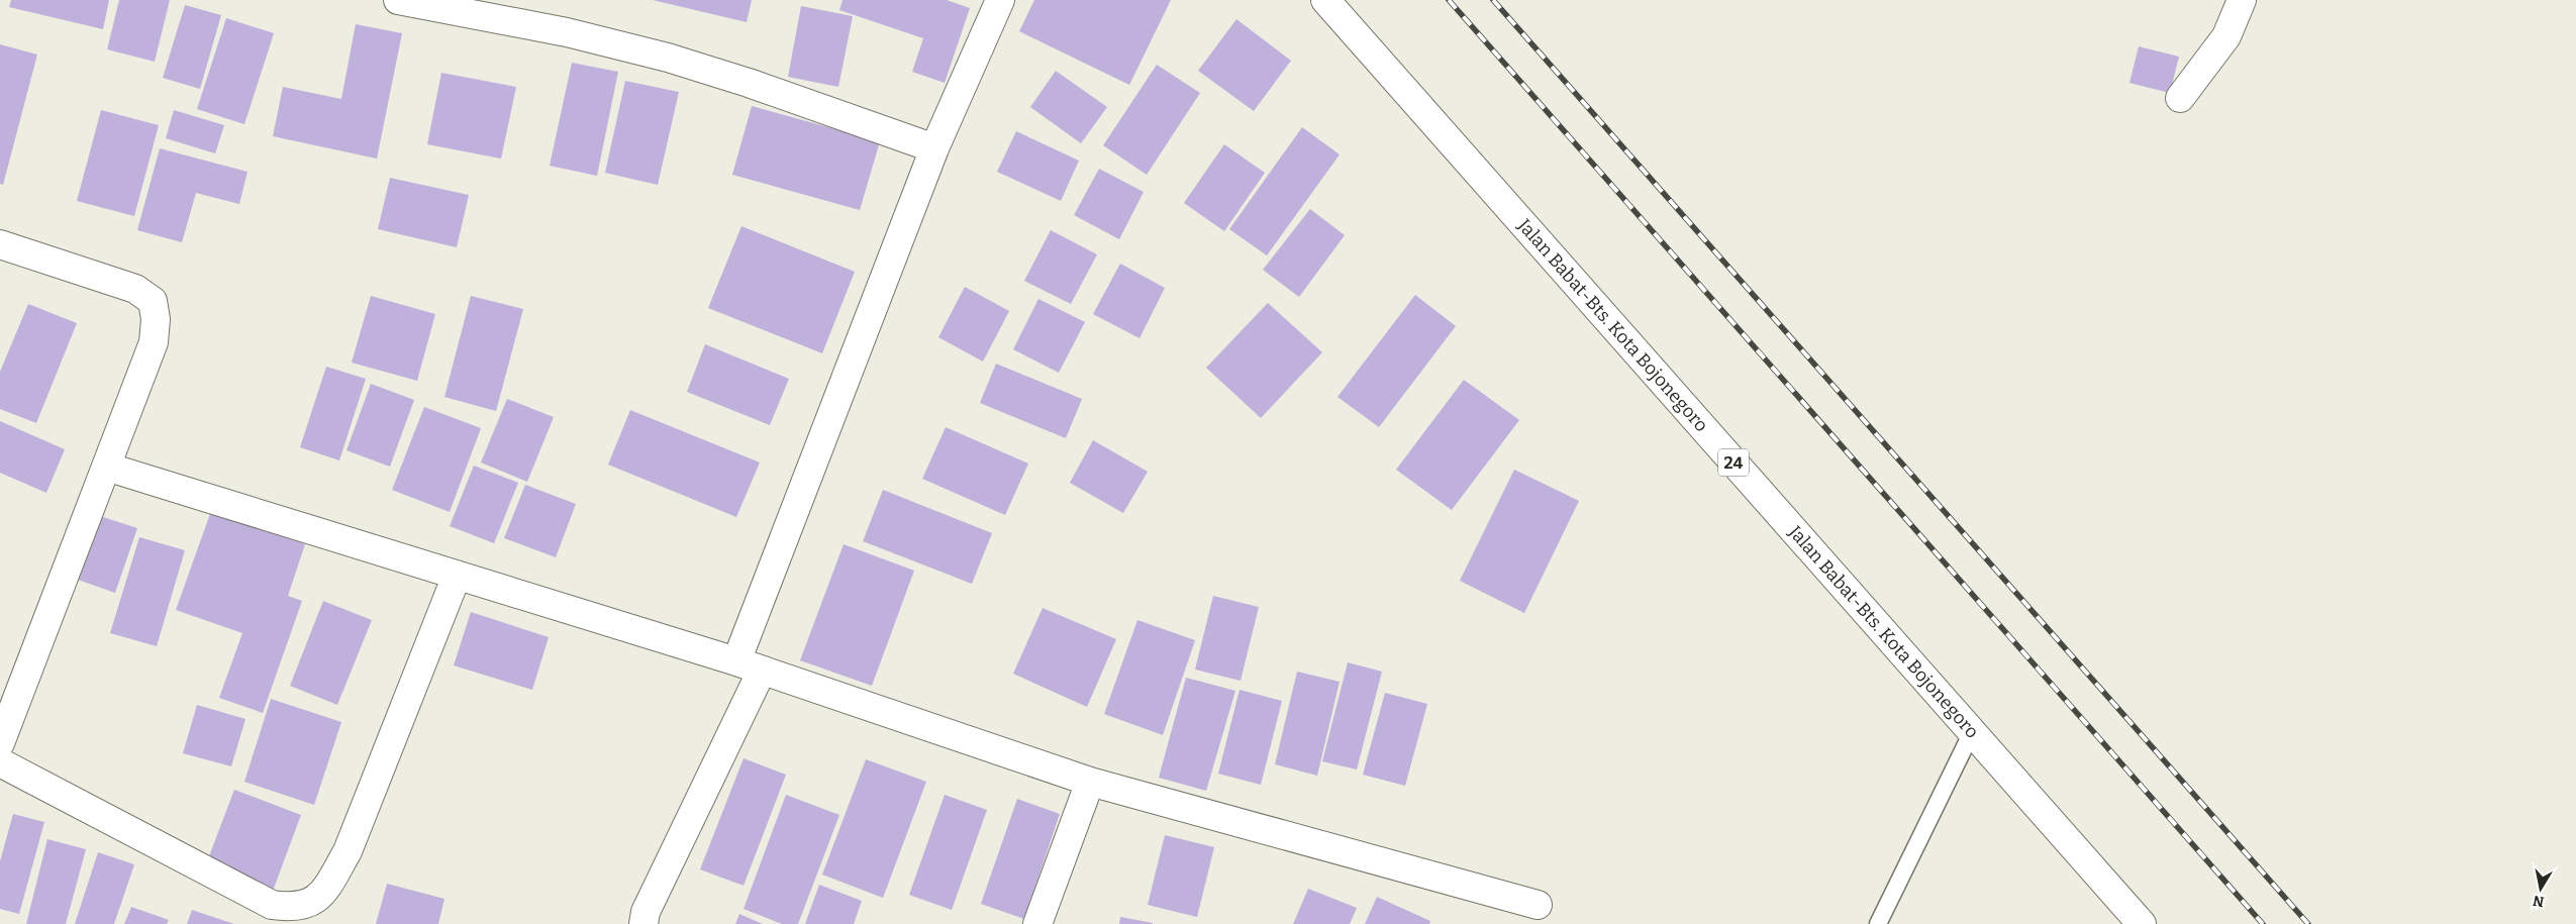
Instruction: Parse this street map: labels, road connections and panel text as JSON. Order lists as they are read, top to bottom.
{
  "streets": {
    "main road": ["Jalan Babat-Bts. Kota Bojonegoro", "24"]
  },
  "north": "bottom"
}
